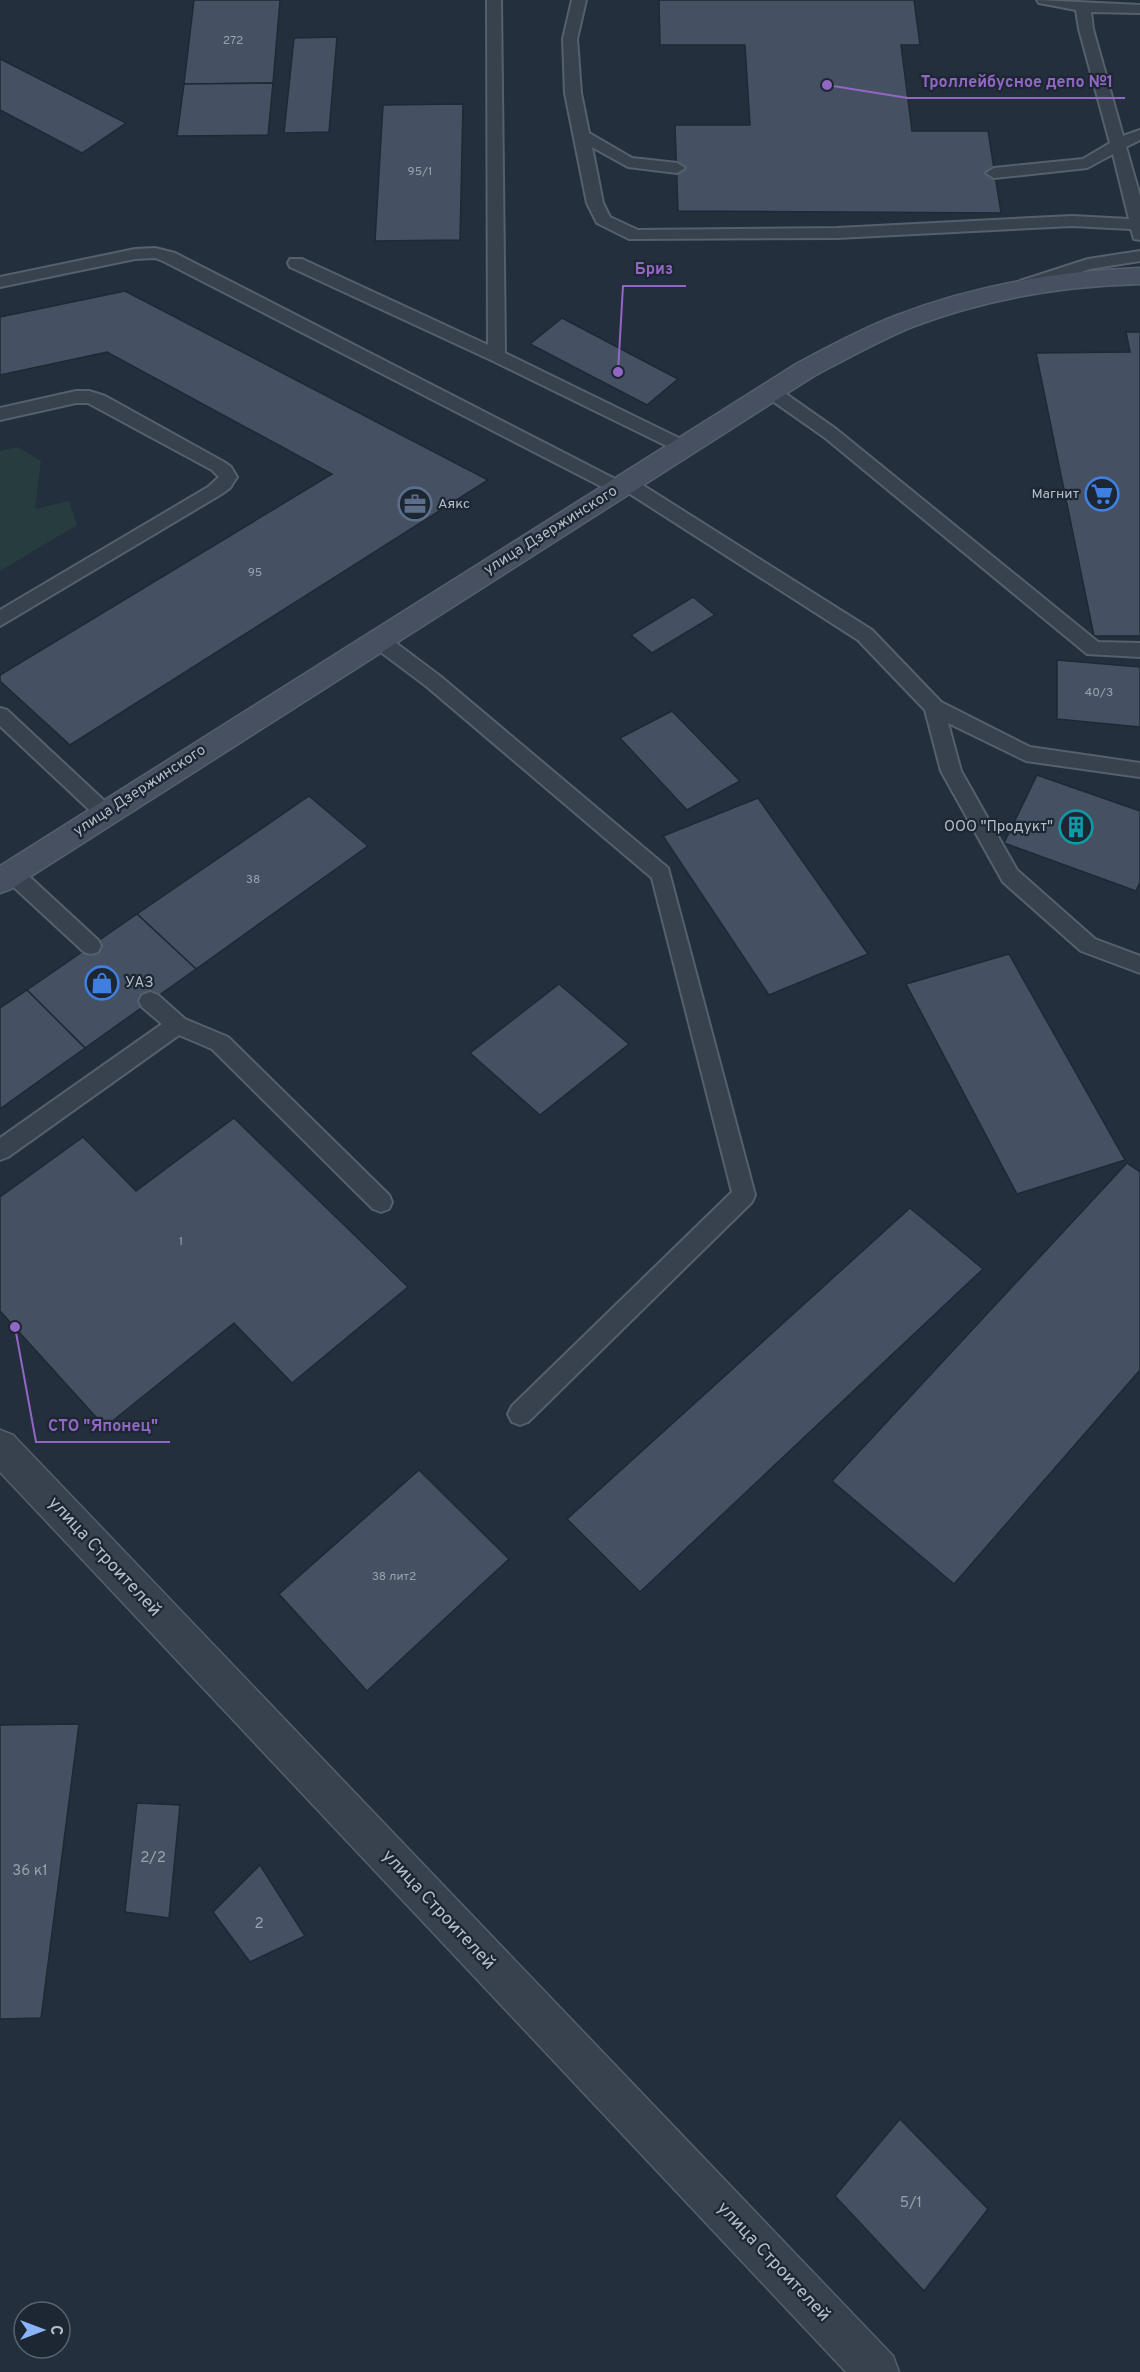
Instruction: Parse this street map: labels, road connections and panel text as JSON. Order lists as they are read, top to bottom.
{
  "streets": {
    "main road": ["улица Дзержинского"],
    "street": ["улица Строителей"]
  },
  "places": {
    "other": ["Троллейбусное депо №1", "Бриз", "СТО \"Японец\""],
    "supermarket": ["Магнит"],
    "office": ["Аякс"],
    "building": ["ООО \"Продукт\""],
    "shop": ["УАЗ"]
  },
  "house_numbers": [
    "272",
    "95/1",
    "95",
    "40/3",
    "38",
    "1",
    "38 лит2",
    "2/2",
    "36 к1",
    "2",
    "5/1"
  ],
  "north": "right"
}
